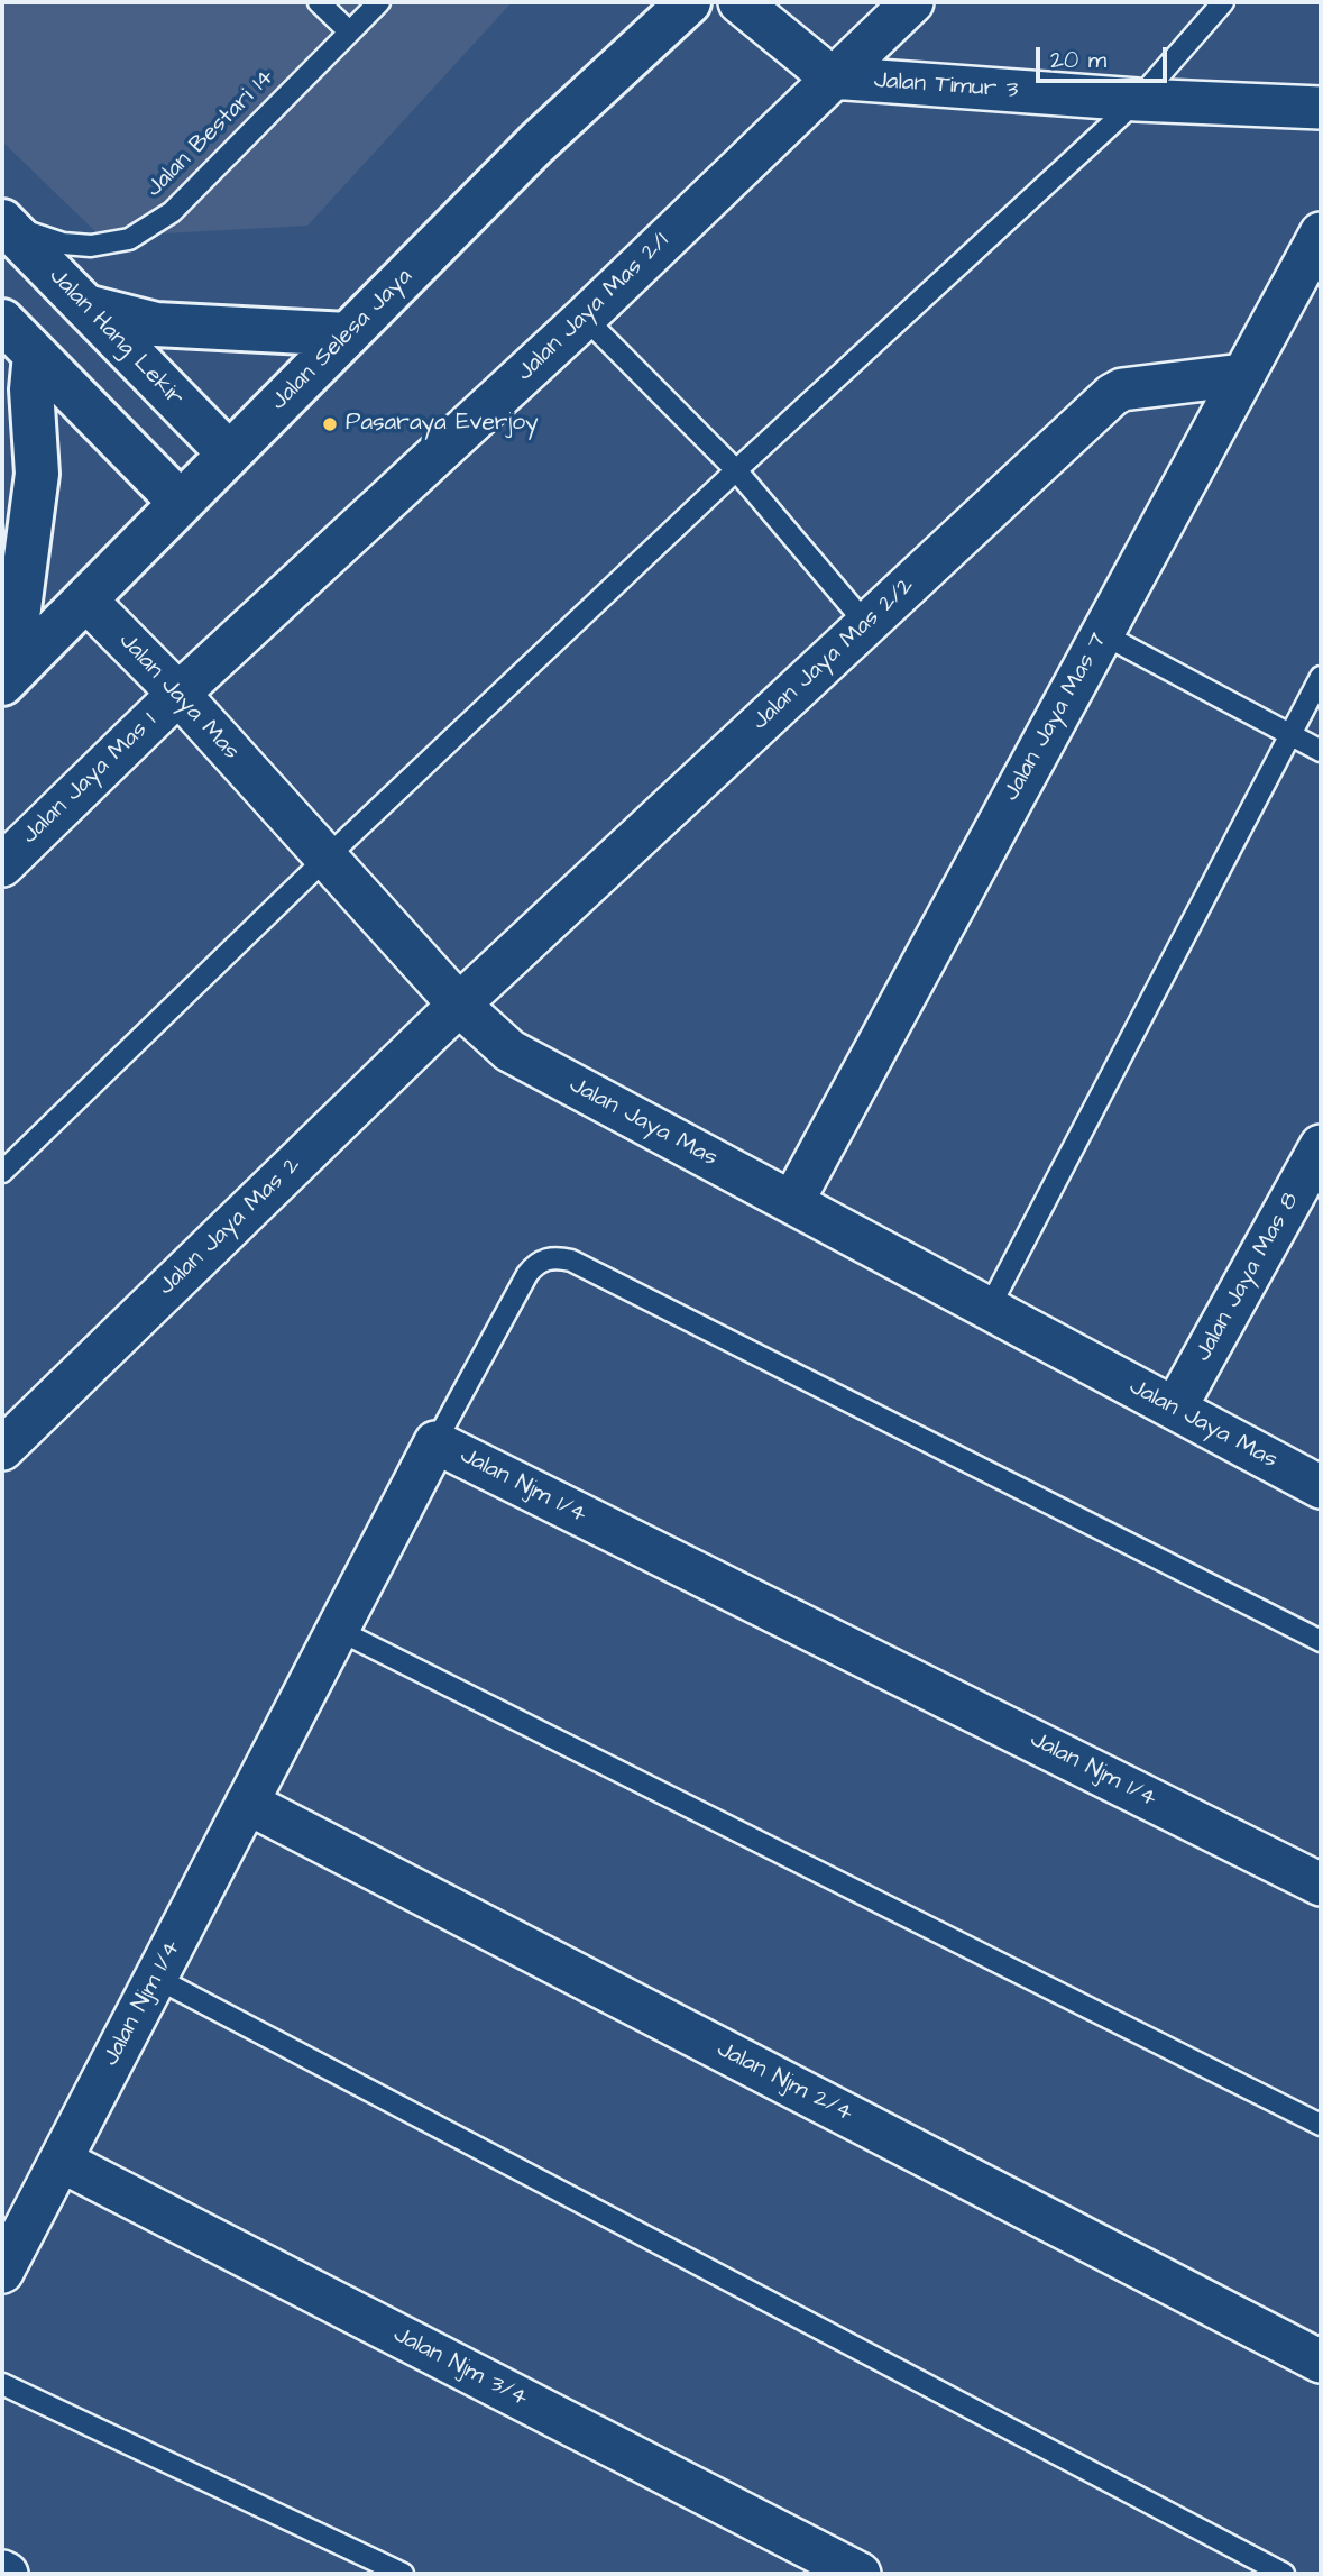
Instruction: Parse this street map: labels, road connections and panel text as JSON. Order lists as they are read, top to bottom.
{
  "streets": {
    "street": [
      "Jalan Timur 3",
      "Jalan Jaya Mas 2/1",
      "Jalan Hang Lekir",
      "Jalan Selesa Jaya",
      "Jalan Jaya Mas 2/2",
      "Jalan Jaya Mas",
      "Jalan Jaya Mas 7",
      "Jalan Jaya Mas 1",
      "Jalan Jaya Mas 2",
      "Jalan Jaya Mas 8",
      "Jalan Njm 1/4",
      "Jalan Njm 2/4",
      "Jalan Njm 3/4"
    ],
    "lane": ["Jalan Bestari 14"]
  },
  "crossings": [
    ["Jalan Timur 3", "Jalan Jaya Mas 2/1"],
    ["Jalan Bestari 14", "Jalan Hang Lekir"],
    ["Jalan Jaya Mas 2/1", "Jalan Jaya Mas"],
    ["Jalan Jaya Mas 2/1", "Jalan Jaya Mas 1"],
    ["Jalan Hang Lekir", "Jalan Selesa Jaya"],
    ["Jalan Selesa Jaya", "Jalan Jaya Mas"],
    ["Jalan Jaya Mas 2/2", "Jalan Jaya Mas"],
    ["Jalan Jaya Mas 2/2", "Jalan Jaya Mas 7"],
    ["Jalan Jaya Mas 2/2", "Jalan Jaya Mas 2"],
    ["Jalan Jaya Mas", "Jalan Jaya Mas 7"],
    ["Jalan Jaya Mas", "Jalan Jaya Mas 1"],
    ["Jalan Jaya Mas", "Jalan Jaya Mas 2"],
    ["Jalan Jaya Mas", "Jalan Jaya Mas 8"],
    ["Jalan Njm 1/4", "Jalan Njm 2/4"],
    ["Jalan Njm 1/4", "Jalan Njm 3/4"]
  ],
  "places": ["Pasaraya Everjoy"],
  "scale_bar": "20 m"
}
